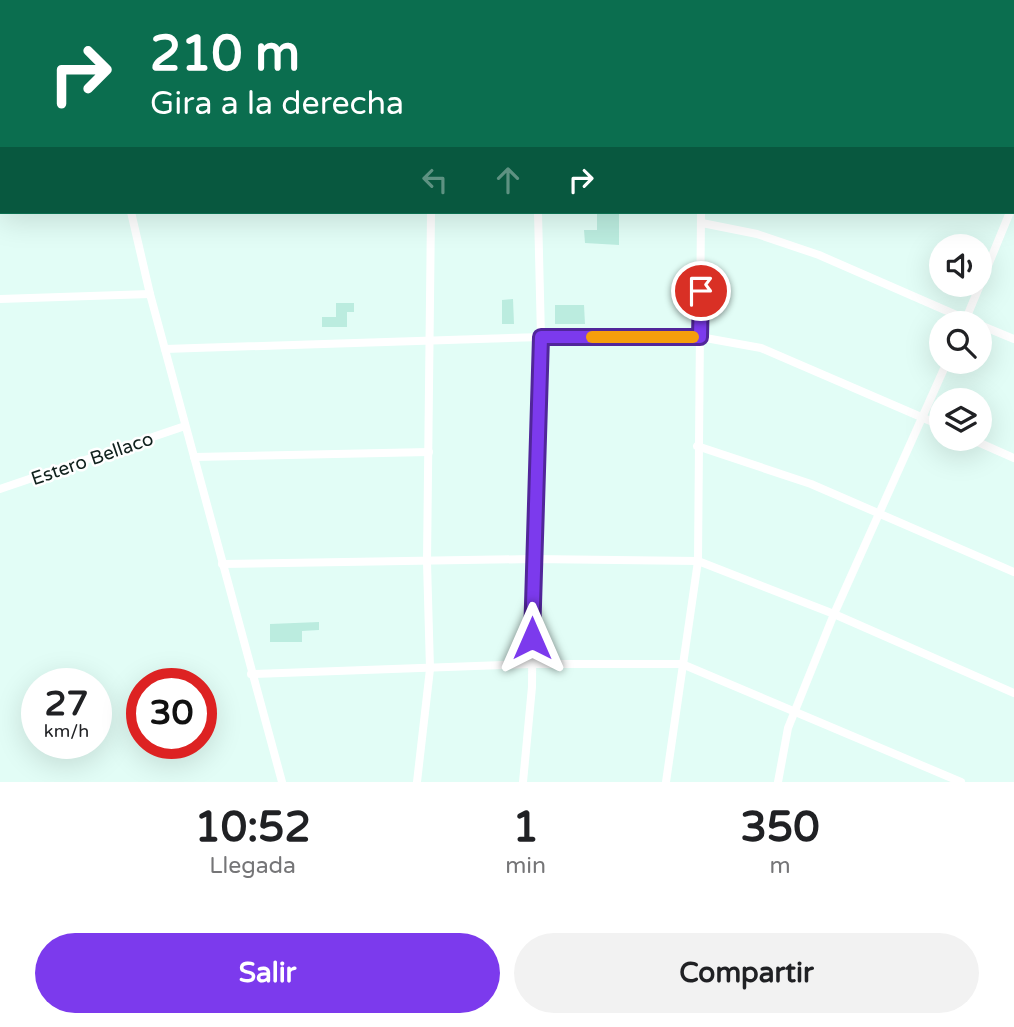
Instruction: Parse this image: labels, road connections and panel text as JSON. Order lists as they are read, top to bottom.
{
  "streets": {
    "street": ["Estero Bellaco"]
  },
  "page": {
    "turn": ["210 m", "Gira a la derecha"],
    "speed": "27 km/h",
    "limit": "30",
    "eta": [
      "10:52",
      "Llegada",
      "1",
      "min",
      "350",
      "m"
    ],
    "buttons": ["Salir", "Compartir"]
  }
}
